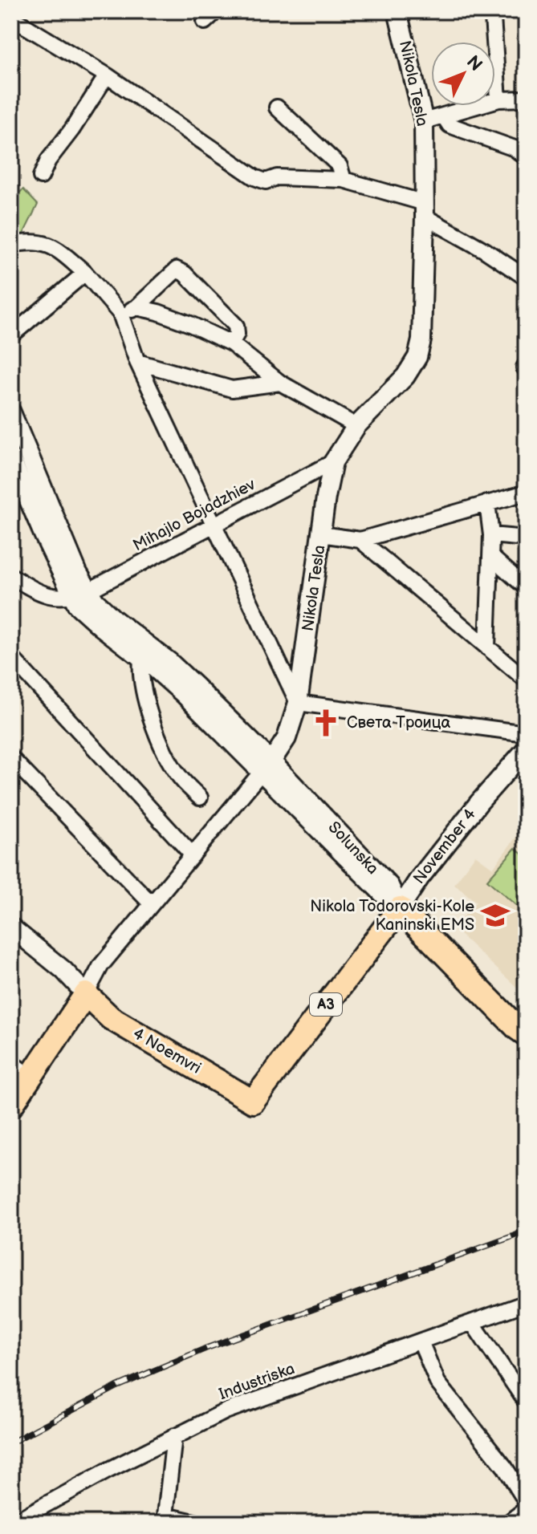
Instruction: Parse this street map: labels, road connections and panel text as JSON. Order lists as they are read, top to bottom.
{
  "streets": {
    "main road": ["Nikola Tesla", "November 4", "A3"],
    "street": ["Mihajlo Bojadzhiev", "Solunska", "Industriska"]
  },
  "crossings": [
    ["Nikola Tesla", "Mihajlo Bojadzhiev"],
    ["Nikola Tesla", "November 4"],
    ["Nikola Tesla", "Solunska"],
    ["Mihajlo Bojadzhiev", "Solunska"],
    ["November 4", "Solunska"]
  ],
  "places": {
    "church": ["Света Троица"],
    "school or university": ["Nikola Todorovski-Kole Kaninski EMS"]
  },
  "north": "top right"
}
